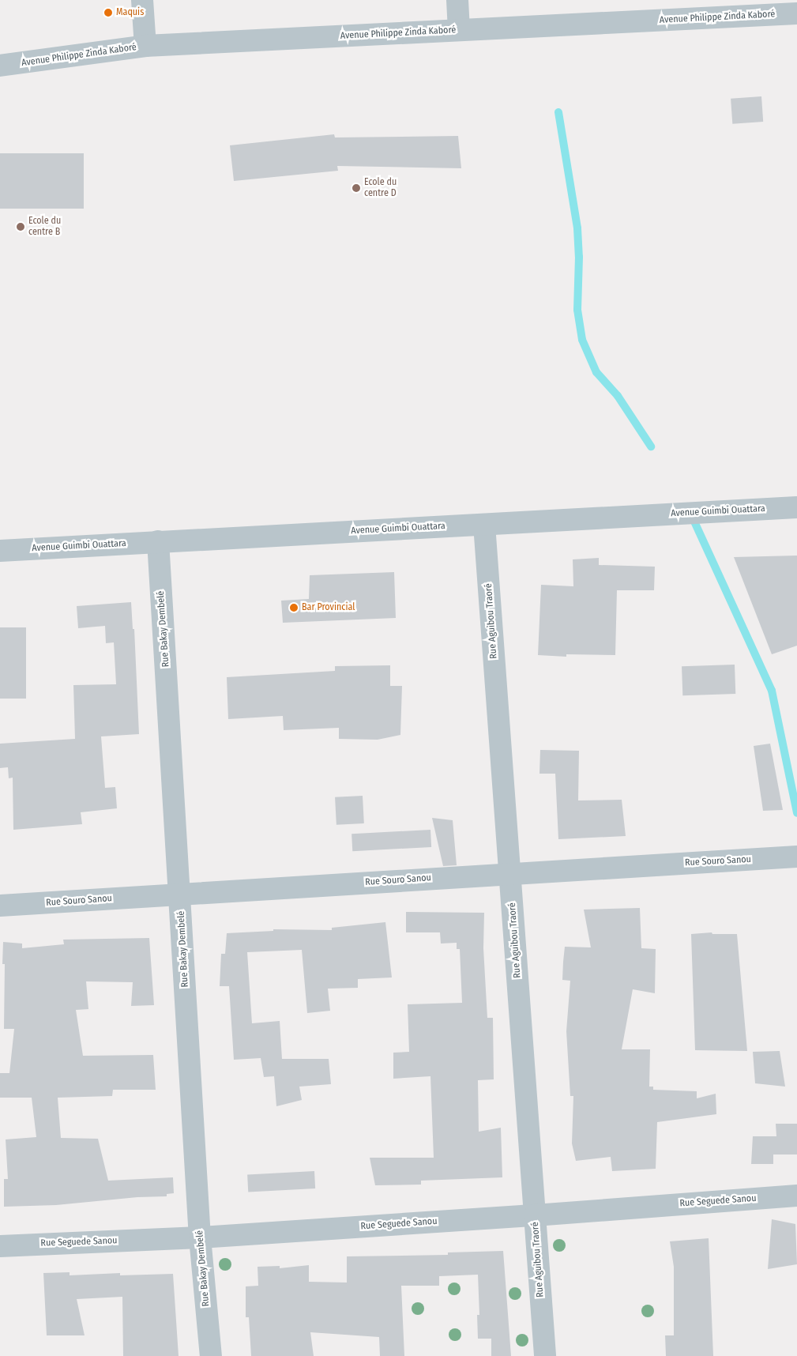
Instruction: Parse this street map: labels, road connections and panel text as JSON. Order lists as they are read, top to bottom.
{
  "streets": {
    "street": [
      "Avenue Philippe Zinda Kaboré",
      "Avenue Guimbi Ouattara",
      "Rue Aguibou Traoré",
      "Rue Bakay Dembelé",
      "Rue Souro Sanou",
      "Rue Seguede Sanou"
    ]
  },
  "crossings": [
    ["Avenue Guimbi Ouattara", "Rue Aguibou Traoré"],
    ["Avenue Guimbi Ouattara", "Rue Bakay Dembelé"],
    ["Rue Aguibou Traoré", "Rue Souro Sanou"],
    ["Rue Aguibou Traoré", "Rue Seguede Sanou"],
    ["Rue Bakay Dembelé", "Rue Souro Sanou"],
    ["Rue Bakay Dembelé", "Rue Seguede Sanou"]
  ],
  "places": [
    "Maquis",
    "Ecole du centre D",
    "Ecole du centre B",
    "Bar Provincial"
  ]
}
